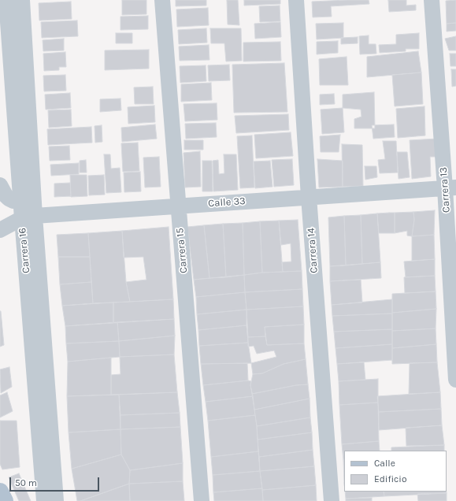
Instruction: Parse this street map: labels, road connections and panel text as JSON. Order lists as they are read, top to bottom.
{
  "streets": {
    "street": [
      "Carrera 13",
      "Calle 33",
      "Carrera 16",
      "Carrera 15",
      "Carrera 14"
    ]
  },
  "crossings": [
    ["Carrera 13", "Calle 33"],
    ["Calle 33", "Carrera 16"],
    ["Calle 33", "Carrera 15"],
    ["Calle 33", "Carrera 14"]
  ],
  "legend": ["Calle", "Edificio"],
  "scale_bar": "50 m"
}
